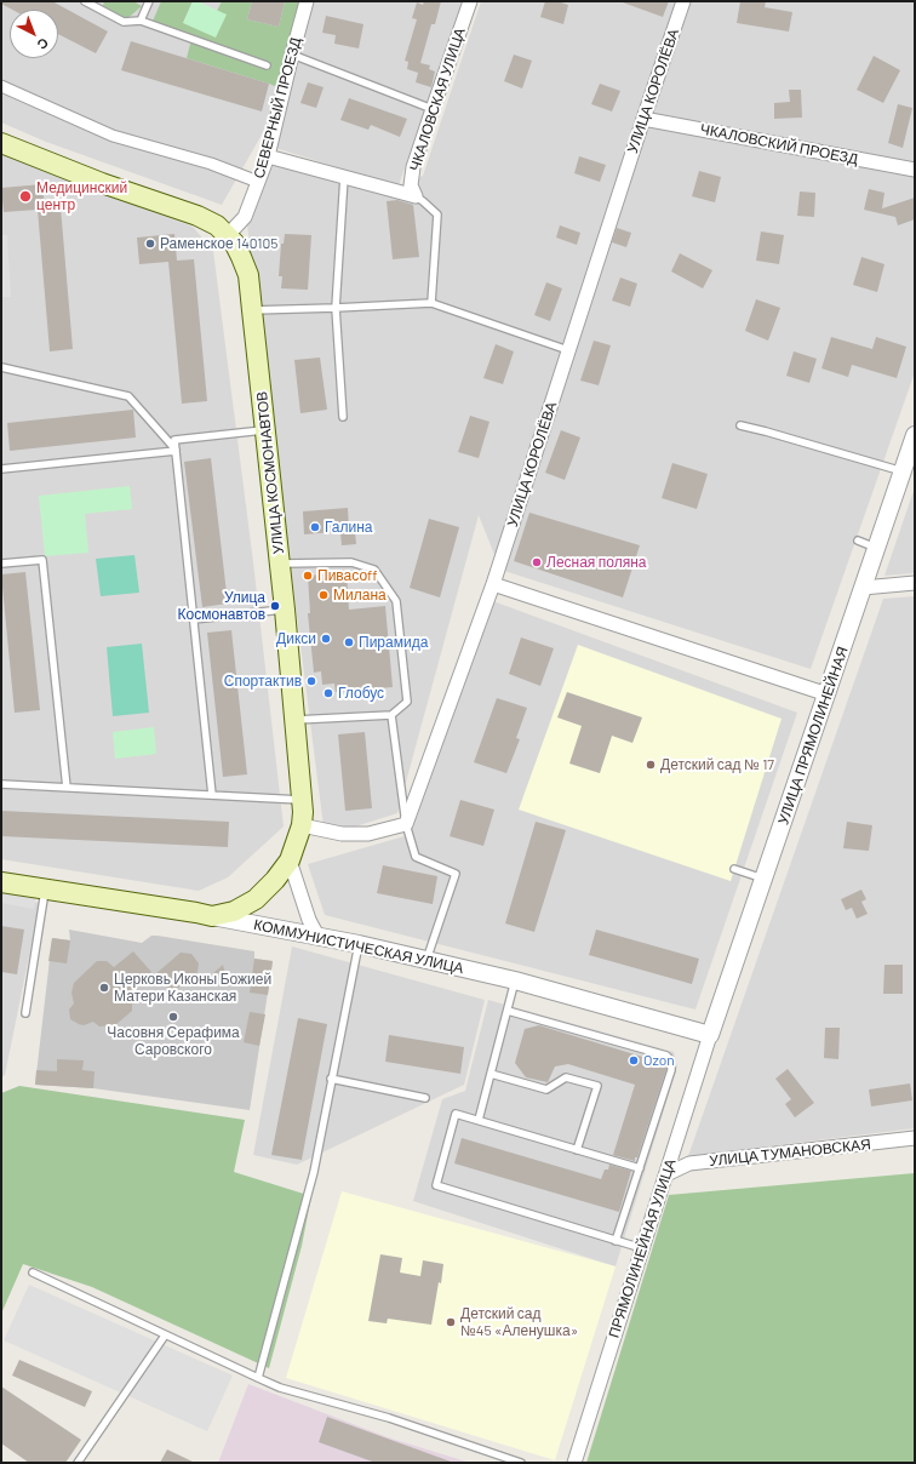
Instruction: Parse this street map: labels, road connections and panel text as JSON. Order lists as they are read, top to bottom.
{
  "streets": {
    "main road": ["УЛИЦА КОСМОНАВТОВ", "КОММУНИСТИЧЕСКАЯ УЛИЦА"],
    "street": [
      "УЛИЦА КОРОЛЁВА",
      "ЧКАЛОВСКАЯ УЛИЦА",
      "СЕВЕРНЫЙ ПРОЕЗД",
      "ЧКАЛОВСКИЙ ПРОЕЗД",
      "УЛИЦА ПРЯМОЛИНЕЙНАЯ",
      "УЛИЦА ТУМАНОВСКАЯ",
      "ПРЯМОЛИНЕЙНАЯ УЛИЦА"
    ]
  },
  "crossings": [
    ["УЛИЦА КОРОЛЁВА", "ЧКАЛОВСКИЙ ПРОЕЗД"],
    ["СЕВЕРНЫЙ ПРОЕЗД", "УЛИЦА КОСМОНАВТОВ"],
    ["УЛИЦА КОСМОНАВТОВ", "КОММУНИСТИЧЕСКАЯ УЛИЦА"],
    ["УЛИЦА ПРЯМОЛИНЕЙНАЯ", "КОММУНИСТИЧЕСКАЯ УЛИЦА"],
    ["УЛИЦА ПРЯМОЛИНЕЙНАЯ", "ПРЯМОЛИНЕЙНАЯ УЛИЦА"],
    ["КОММУНИСТИЧЕСКАЯ УЛИЦА", "ПРЯМОЛИНЕЙНАЯ УЛИЦА"],
    ["УЛИЦА ТУМАНОВСКАЯ", "ПРЯМОЛИНЕЙНАЯ УЛИЦА"]
  ],
  "places": [
    "Медицинский центр",
    "Раменское 140105",
    "Галина",
    "Лесная поляна",
    "Пивасоff",
    "Милана",
    "Улица Космонавтов",
    "Дикси",
    "Пирамида",
    "Спортактив",
    "Глобус",
    "Детский сад № 17",
    "Церковь Иконы Божией Матери Казанская",
    "Часовня Серафима Саровского",
    "Ozon",
    "Детский сад №45 «Аленушка»"
  ],
  "north": "bottom right"
}
